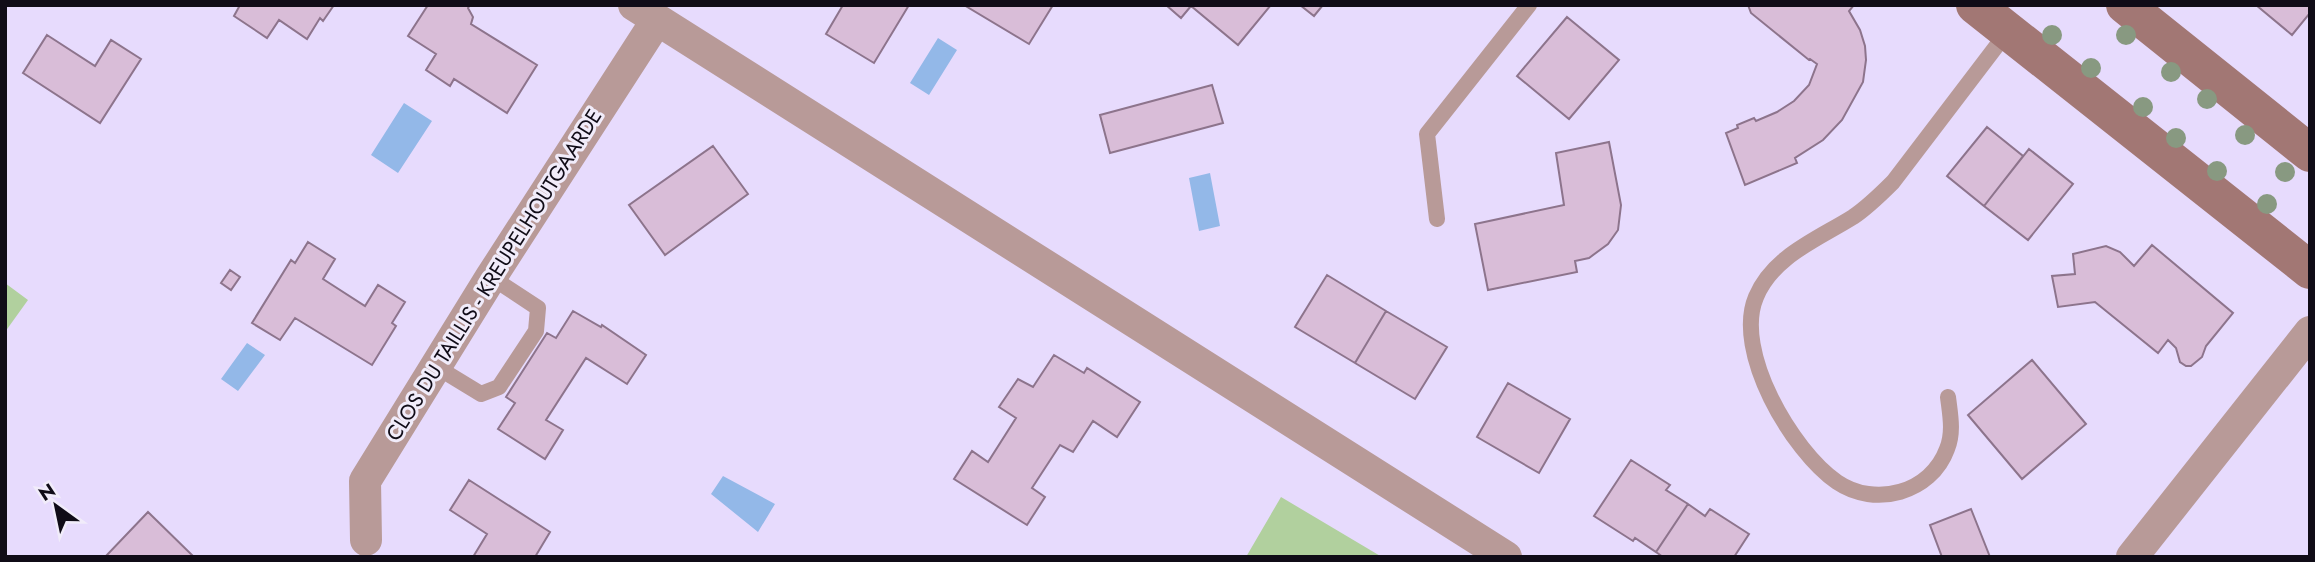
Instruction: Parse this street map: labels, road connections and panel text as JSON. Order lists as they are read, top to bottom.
{
  "streets": {
    "street": ["CLOS DU TAILLIS - KREUPELHOUTGAARDE"]
  },
  "north": "top left"
}
